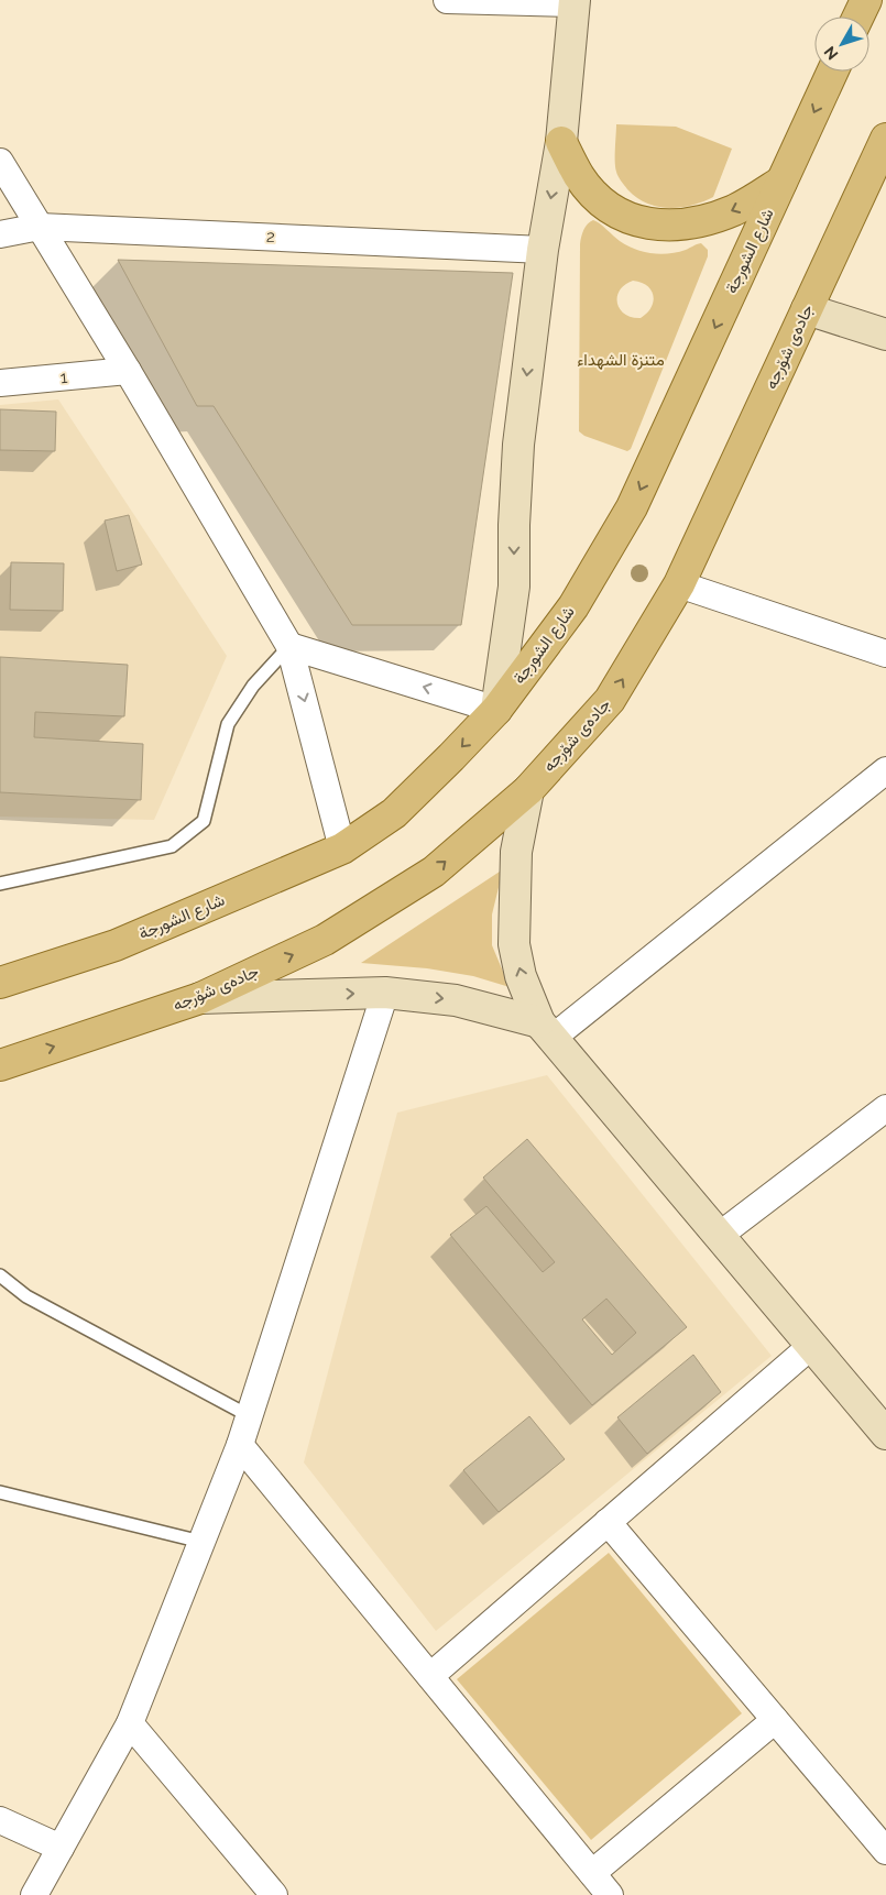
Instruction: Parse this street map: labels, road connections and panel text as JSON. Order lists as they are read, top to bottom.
{
  "streets": {
    "main road": ["شارع الشورجة", "جادەی شۆرجە"],
    "street": ["2", "1"]
  },
  "one_way": ["شارع الشورجة", "جادەی شۆرجە"],
  "parks": ["متنزة الشهداء"],
  "north": "bottom left"
}
